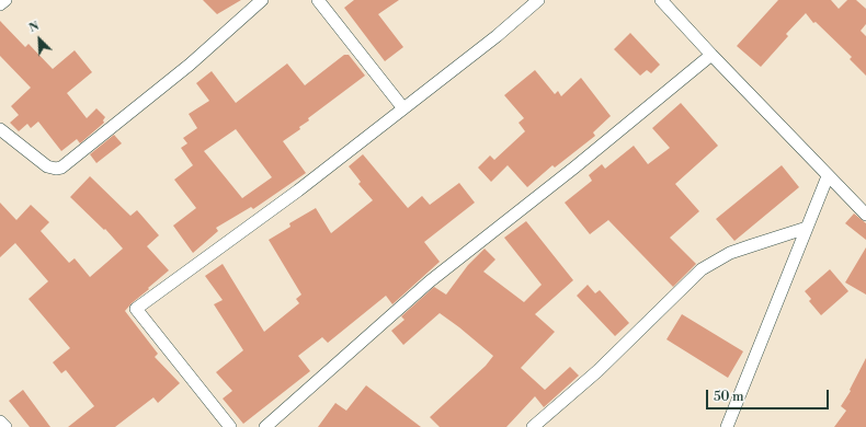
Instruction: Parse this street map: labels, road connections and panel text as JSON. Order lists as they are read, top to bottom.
{
  "scale_bar": "50 m",
  "north": "top left"
}
